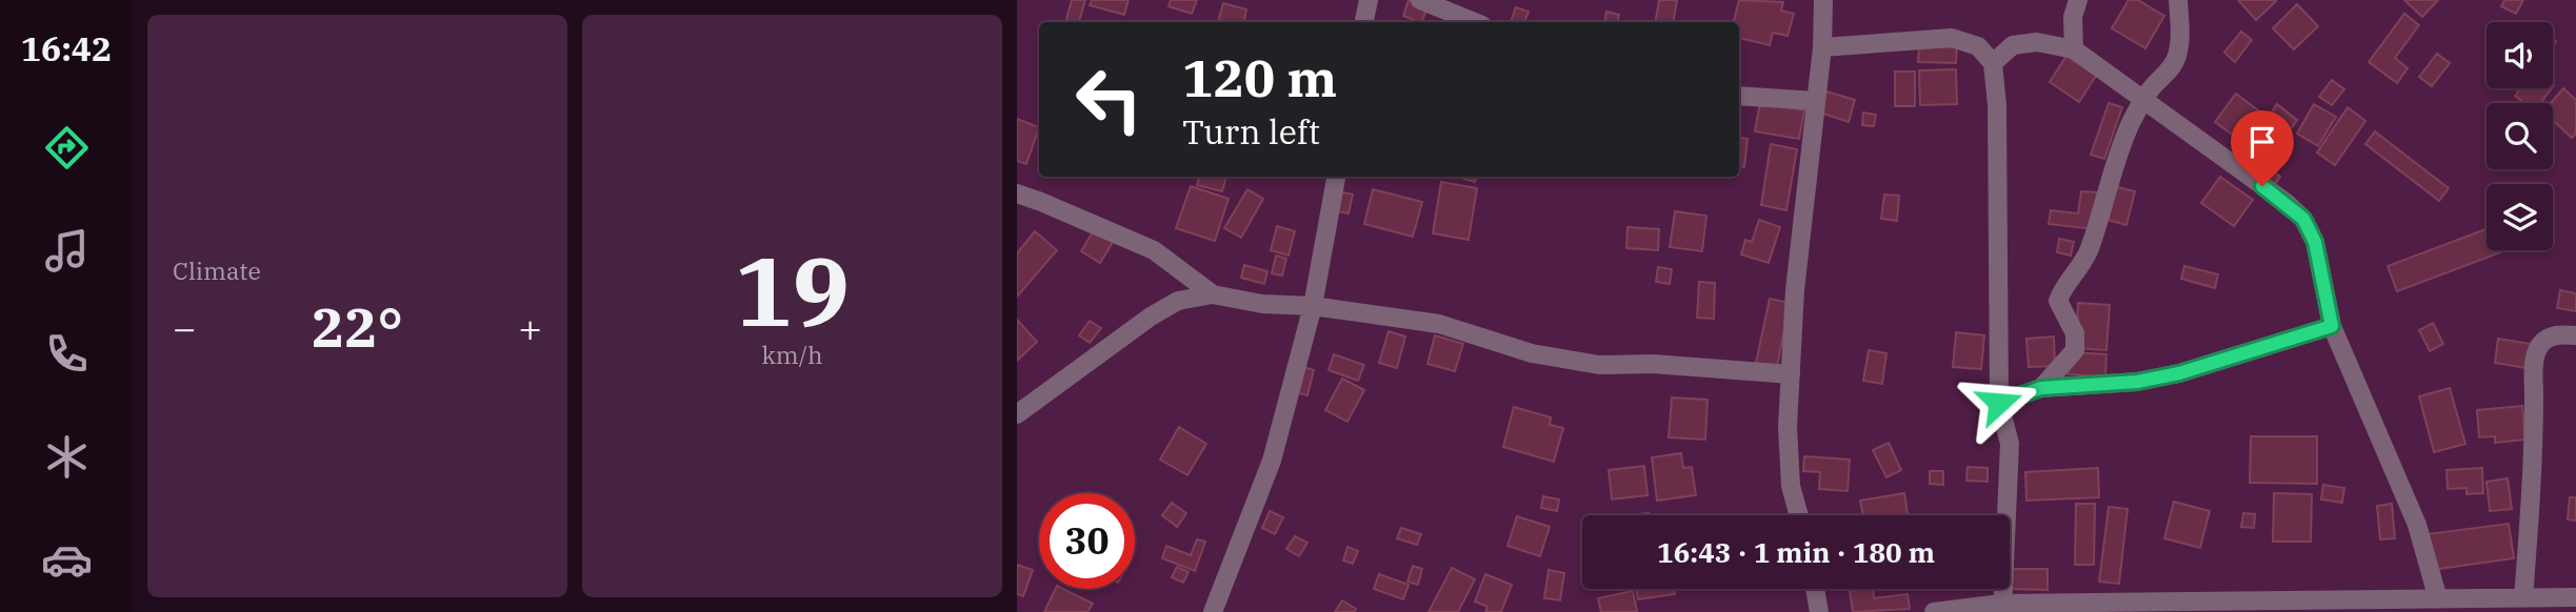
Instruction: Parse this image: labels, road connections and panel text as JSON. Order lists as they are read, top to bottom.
{
  "page": {
    "tabs": "16:42",
    "tile": [
      "Climate",
      ["19", "km/h"]
    ],
    "turn": ["120 m", "Turn left"],
    "heat": ["−", "22°", "+"],
    "limit": "30",
    "trip": "16:43 · 1 min · 180 m"
  }
}
